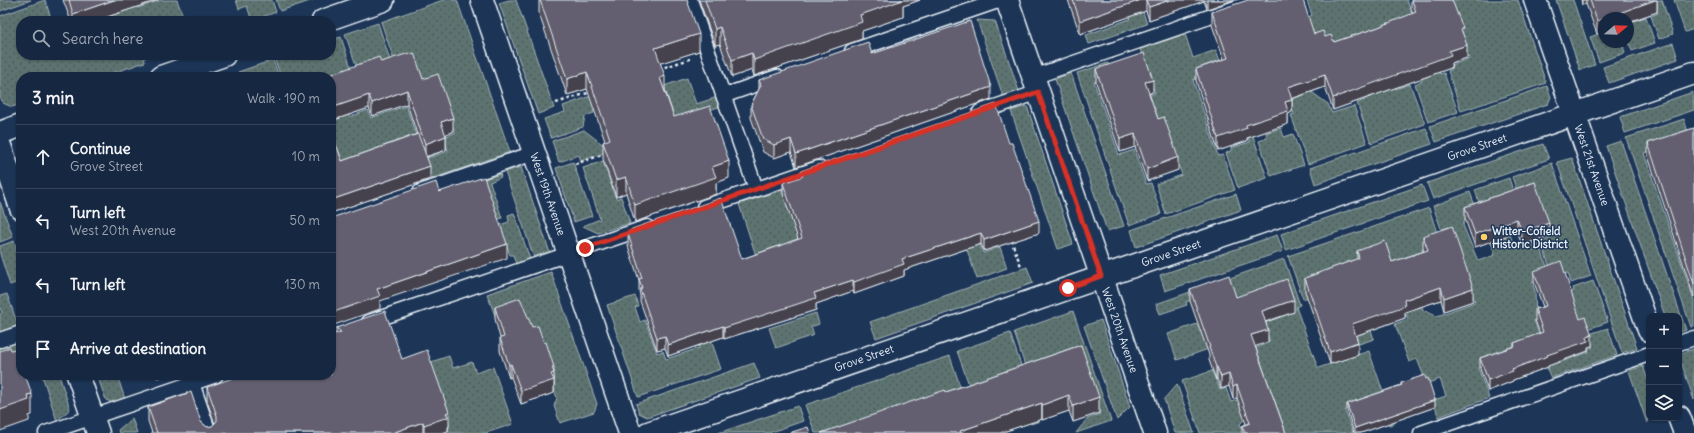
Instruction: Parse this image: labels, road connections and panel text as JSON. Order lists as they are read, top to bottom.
{
  "streets": {
    "street": [
      "Grove Street",
      "West 21st Avenue",
      "West 19th Avenue",
      "West 20th Avenue"
    ]
  },
  "crossings": [
    ["Grove Street", "West 21st Avenue"],
    ["Grove Street", "West 20th Avenue"]
  ],
  "places": ["Witter-Cofield Historic District"],
  "north": "right",
  "page": {
    "search": "Search here",
    "heading": ["3 min", "Walk · 190 m"],
    "list": [
      ["Continue", "Grove Street", "10 m"],
      ["Turn left", "West 20th Avenue", "50 m"],
      ["Turn left", "130 m"],
      "Arrive at destination"
    ],
    "map_buttons": ["+", "−"]
  }
}
